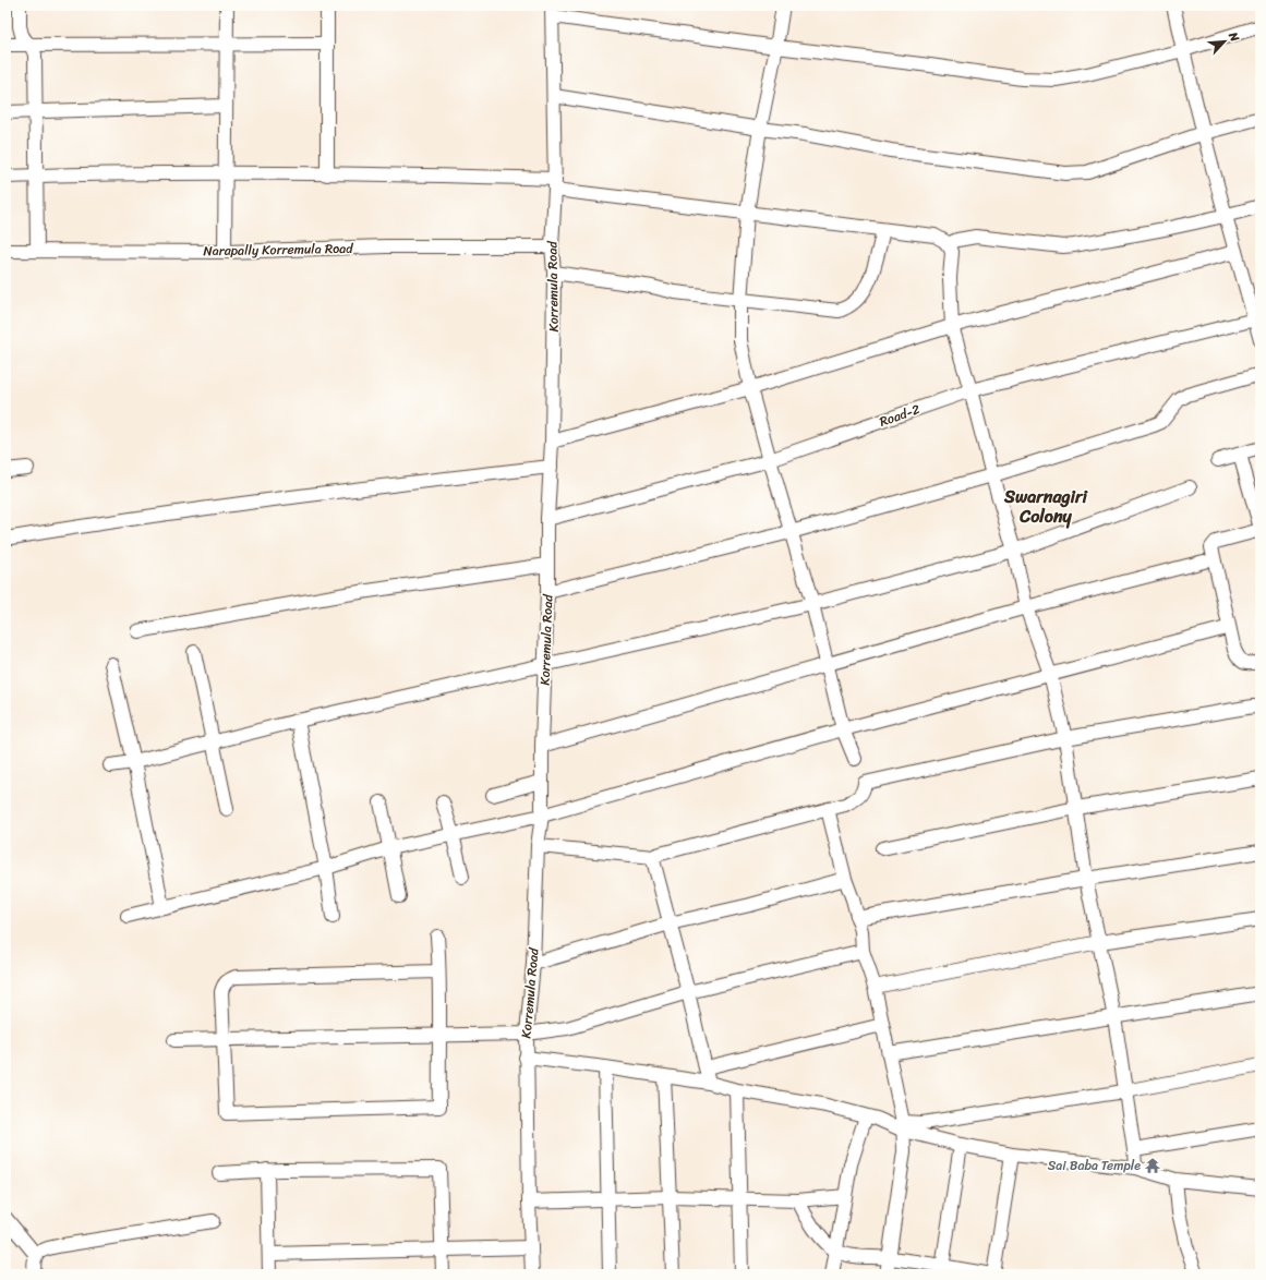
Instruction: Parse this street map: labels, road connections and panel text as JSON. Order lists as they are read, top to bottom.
{
  "streets": {
    "street": ["Narapally Korremula Road", "Korremula Road", "Road-2"]
  },
  "crossings": [
    ["Narapally Korremula Road", "Korremula Road"],
    ["Korremula Road", "Road-2"]
  ],
  "districts": ["Swarnagiri Colony"],
  "places": {
    "temple": ["Sai Baba Temple"]
  },
  "north": "top right"
}
